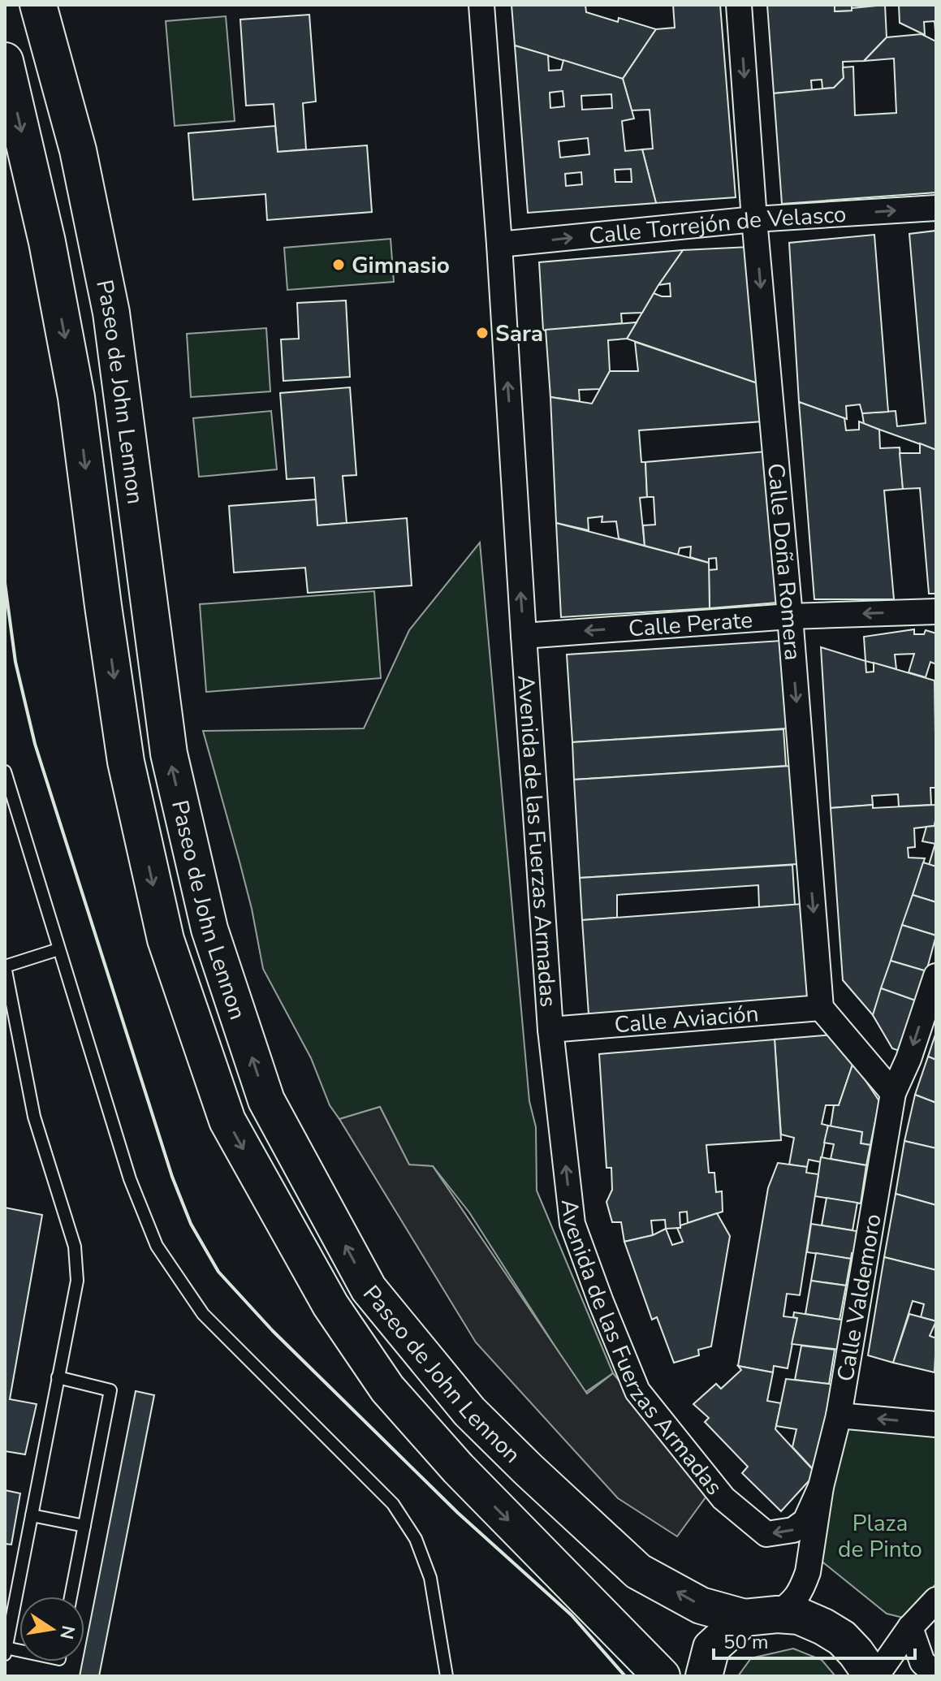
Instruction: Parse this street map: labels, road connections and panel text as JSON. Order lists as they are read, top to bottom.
{
  "streets": {
    "highway": ["Paseo de John Lennon"],
    "street": [
      "Calle Torrejón de Velasco",
      "Calle Doña Romera",
      "Calle Perate",
      "Avenida de las Fuerzas Armadas",
      "Calle Aviación",
      "Calle Valdemoro"
    ]
  },
  "crossings": [
    ["Calle Torrejón de Velasco", "Calle Doña Romera"],
    ["Calle Torrejón de Velasco", "Avenida de las Fuerzas Armadas"],
    ["Paseo de John Lennon", "Calle Valdemoro"],
    ["Calle Doña Romera", "Calle Perate"],
    ["Calle Doña Romera", "Calle Aviación"],
    ["Calle Perate", "Avenida de las Fuerzas Armadas"],
    ["Avenida de las Fuerzas Armadas", "Calle Aviación"],
    ["Avenida de las Fuerzas Armadas", "Calle Valdemoro"]
  ],
  "one_way": [
    "Calle Torrejón de Velasco",
    "Calle Doña Romera",
    "Calle Perate",
    "Avenida de las Fuerzas Armadas"
  ],
  "parks": ["Plaza de Pinto"],
  "places": ["Gimnasio", "Sara"],
  "scale_bar": "50 m",
  "north": "right"
}
